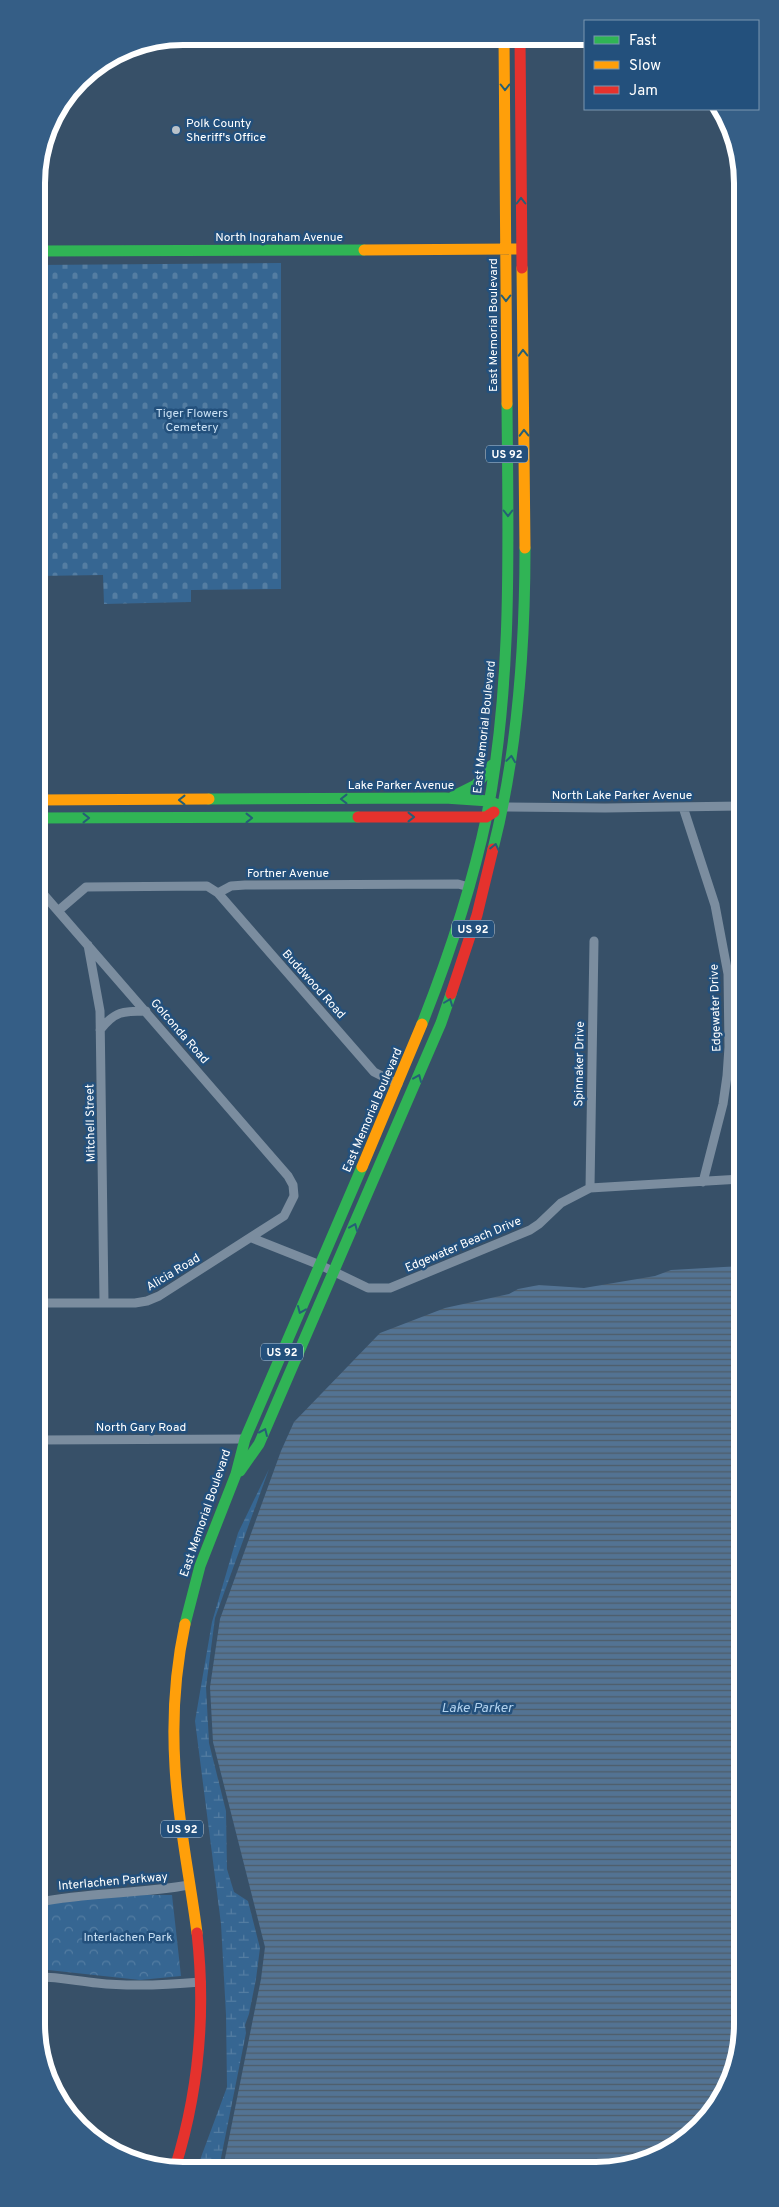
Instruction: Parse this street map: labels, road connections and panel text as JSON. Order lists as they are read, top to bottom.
{
  "streets": {
    "main road": [
      "North Ingraham Avenue",
      "East Memorial Boulevard",
      "US 92",
      "Lake Parker Avenue"
    ],
    "street": [
      "North Lake Parker Avenue",
      "Fortner Avenue",
      "Buddwood Road",
      "Edgewater Drive",
      "Golconda Road",
      "Spinnaker Drive",
      "Mitchell Street",
      "Edgewater Beach Drive",
      "Alicia Road",
      "North Gary Road",
      "Interlachen Parkway"
    ]
  },
  "crossings": [
    ["North Ingraham Avenue", "East Memorial Boulevard"],
    ["East Memorial Boulevard", "US 92"],
    ["East Memorial Boulevard", "Lake Parker Avenue"],
    ["East Memorial Boulevard", "North Lake Parker Avenue"],
    ["East Memorial Boulevard", "Fortner Avenue"],
    ["East Memorial Boulevard", "Buddwood Road"],
    ["East Memorial Boulevard", "Edgewater Beach Drive"],
    ["East Memorial Boulevard", "North Gary Road"],
    ["East Memorial Boulevard", "Interlachen Parkway"],
    ["Lake Parker Avenue", "North Lake Parker Avenue"],
    ["North Lake Parker Avenue", "Edgewater Drive"],
    ["Fortner Avenue", "Buddwood Road"],
    ["Edgewater Drive", "Edgewater Beach Drive"],
    ["Golconda Road", "Mitchell Street"],
    ["Golconda Road", "Alicia Road"],
    ["Spinnaker Drive", "Edgewater Beach Drive"],
    ["Mitchell Street", "Alicia Road"],
    ["Edgewater Beach Drive", "Alicia Road"]
  ],
  "water": ["Lake Parker"],
  "parks": ["Tiger Flowers Cemetery", "Interlachen Park"],
  "places": ["Polk County Sheriff's Office"],
  "legend": ["Fast", "Slow", "Jam"]
}
